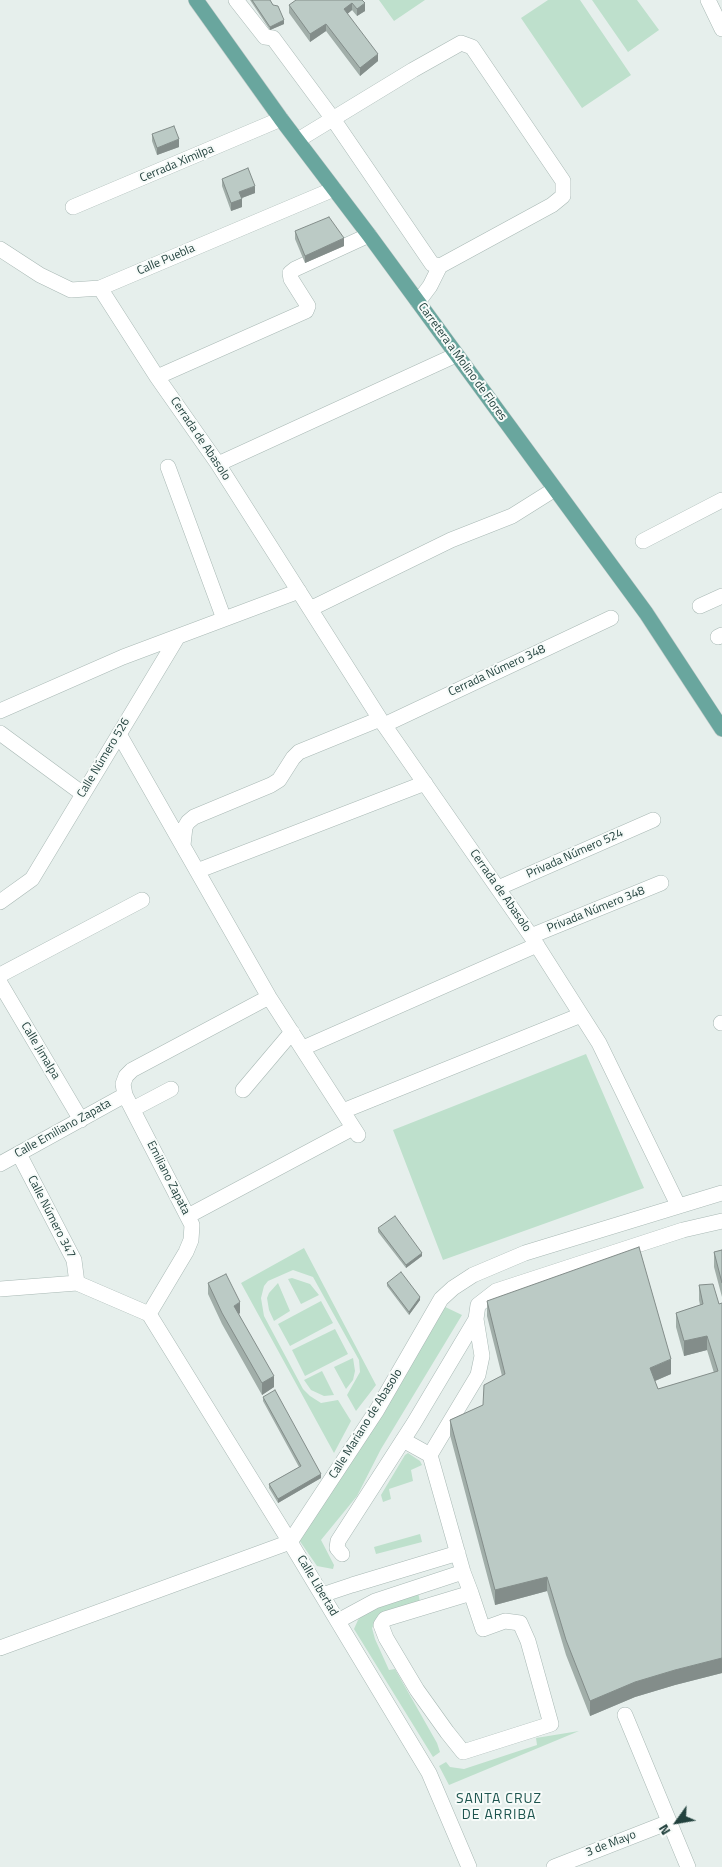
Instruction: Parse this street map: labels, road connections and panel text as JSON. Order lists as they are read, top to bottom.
{
  "streets": {
    "main road": ["Carretera a Molino de Flores"],
    "street": [
      "Cerrada Ximilpa",
      "Calle Puebla",
      "Cerrada de Abasolo",
      "Cerrada Número 348",
      "Calle Número 526",
      "Privada Número 524",
      "Privada Número 348",
      "Calle Jimalpa",
      "Calle Emiliano Zapata",
      "Emiliano Zapata",
      "Calle Número 347",
      "Calle Mariano de Abasolo",
      "Calle Libertad",
      "3 de Mayo"
    ]
  },
  "crossings": [
    ["Cerrada Ximilpa", "Carretera a Molino de Flores"],
    ["Calle Puebla", "Carretera a Molino de Flores"],
    ["Calle Puebla", "Cerrada de Abasolo"],
    ["Cerrada de Abasolo", "Cerrada Número 348"],
    ["Cerrada de Abasolo", "Privada Número 524"],
    ["Cerrada de Abasolo", "Privada Número 348"],
    ["Cerrada de Abasolo", "Calle Mariano de Abasolo"],
    ["Calle Jimalpa", "Calle Emiliano Zapata"],
    ["Calle Emiliano Zapata", "Emiliano Zapata"],
    ["Calle Emiliano Zapata", "Calle Número 347"],
    ["Emiliano Zapata", "Calle Libertad"],
    ["Calle Mariano de Abasolo", "Calle Libertad"]
  ],
  "districts": ["SANTA CRUZ DE ARRIBA"],
  "north": "bottom left"
}
